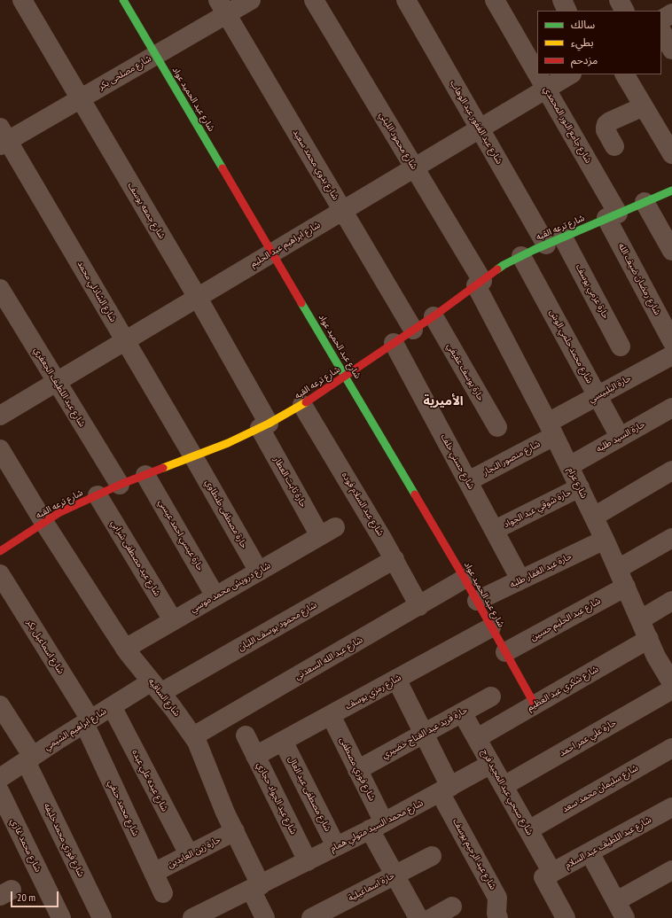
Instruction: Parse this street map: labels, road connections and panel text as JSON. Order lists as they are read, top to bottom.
{
  "streets": {
    "street": [
      "شارع مصلحى بكر",
      "شارع عبد الحميد عواد",
      "شارع عبد الغفور عبد الوهاب",
      "شارع جامع النور المحمدي",
      "شارع محمود الليثي",
      "شارع بدوي محمد سعيد",
      "شارع جمعه يوسف",
      "شارع ترعه القبه",
      "شارع ابراهيم عبد الحليم",
      "شارع رمضان ضيف الله",
      "شارع الشاذلي محمد",
      "حارة عزمي يوسف",
      "شارع محمد حلمي الوش",
      "حارة يوسف عفيفي",
      "شارع عبد اللطيف الجعفري",
      "حارة البلبيسي",
      "حارة السيد طلبه",
      "شارع منصور النجار",
      "شارع حسني خلف",
      "حارة ثابت العطار",
      "شارع عزام",
      "شارع عبد السلام فوده",
      "حارة شوقي عبد الجواد",
      "حارة مصطفى طنطاوي",
      "حارة عيسي احمد عيسي",
      "شارع عيد مصطفى شرابي",
      "حارة عبد الغفار طلبه",
      "شارع درويش محمد موسي",
      "شارع عبد الحليم حسين",
      "شارع محمود يوسف اللبان",
      "شارع اسماعيل بكر",
      "شارع عبد الله السعدني",
      "شارع شكري عبد العظيم",
      "شارع رمزي يوسف",
      "شارع الساقيه",
      "شارع ابراهيم الشيمي",
      "حارة فريد عبد الفتاح خضيري",
      "حارة علي عمر احمد",
      "شارع فوزي مصطفى",
      "شارع عبده علي عبده",
      "شارع سليمان محمد سعد",
      "شارع صبحي عبد المجيد فرج",
      "شارع مصطفى عبد العال",
      "شارع عبد الجواد حجازي",
      "شارع محمد حنفي",
      "شارع محمد السيد متولي همام",
      "شارع فوزي محمد خليفه",
      "شارع عبد اللطيف عبد السلام",
      "شارع محمد غازي",
      "حارة زين العابدين",
      "شارع عبد الرحيم يوسف",
      "حارة اسماعيلية"
    ]
  },
  "crossings": [
    ["شارع مصلحى بكر", "شارع عبد الحميد عواد"],
    ["شارع مصلحى بكر", "شارع بدوي محمد سعيد"],
    ["شارع مصلحى بكر", "شارع جمعه يوسف"],
    ["شارع مصلحى بكر", "شارع الشاذلي محمد"],
    ["شارع عبد الحميد عواد", "شارع ترعه القبه"],
    ["شارع عبد الحميد عواد", "شارع ابراهيم عبد الحليم"],
    ["شارع عبد الحميد عواد", "حارة عبد الغفار طلبه"],
    ["شارع عبد الحميد عواد", "شارع عبد الحليم حسين"],
    ["شارع عبد الحميد عواد", "شارع عبد الله السعدني"],
    ["شارع عبد الحميد عواد", "شارع شكري عبد العظيم"],
    ["شارع عبد الحميد عواد", "شارع رمزي يوسف"],
    ["شارع عبد الغفور عبد الوهاب", "شارع ترعه القبه"],
    ["شارع عبد الغفور عبد الوهاب", "شارع ابراهيم عبد الحليم"],
    ["شارع عبد الغفور عبد الوهاب", "حارة عزمي يوسف"],
    ["شارع جامع النور المحمدي", "شارع ترعه القبه"],
    ["شارع جامع النور المحمدي", "شارع ابراهيم عبد الحليم"],
    ["شارع جامع النور المحمدي", "شارع رمضان ضيف الله"],
    ["شارع محمود الليثي", "شارع ترعه القبه"],
    ["شارع محمود الليثي", "شارع ابراهيم عبد الحليم"],
    ["شارع محمود الليثي", "شارع عزام"],
    ["شارع بدوي محمد سعيد", "شارع ترعه القبه"],
    ["شارع بدوي محمد سعيد", "شارع ابراهيم عبد الحليم"],
    ["شارع جمعه يوسف", "شارع ترعه القبه"],
    ["شارع جمعه يوسف", "شارع ابراهيم عبد الحليم"],
    ["شارع جمعه يوسف", "حارة ثابت العطار"],
    ["شارع ترعه القبه", "شارع رمضان ضيف الله"],
    ["شارع ترعه القبه", "شارع الشاذلي محمد"],
    ["شارع ترعه القبه", "حارة عزمي يوسف"],
    ["شارع ترعه القبه", "شارع محمد حلمي الوش"],
    ["شارع ترعه القبه", "حارة يوسف عفيفي"],
    ["شارع ترعه القبه", "شارع عبد اللطيف الجعفري"],
    ["شارع ترعه القبه", "شارع حسني خلف"],
    ["شارع ترعه القبه", "حارة ثابت العطار"],
    ["شارع ترعه القبه", "شارع عزام"],
    ["شارع ترعه القبه", "شارع عبد السلام فوده"],
    ["شارع ترعه القبه", "حارة مصطفى طنطاوي"],
    ["شارع ترعه القبه", "حارة عيسي احمد عيسي"],
    ["شارع ترعه القبه", "شارع عيد مصطفى شرابي"],
    ["شارع ترعه القبه", "شارع الساقيه"],
    ["شارع ابراهيم عبد الحليم", "شارع الشاذلي محمد"],
    ["شارع ابراهيم عبد الحليم", "شارع عبد اللطيف الجعفري"],
    ["شارع الشاذلي محمد", "حارة مصطفى طنطاوي"],
    ["شارع محمد حلمي الوش", "حارة البلبيسي"],
    ["شارع محمد حلمي الوش", "حارة السيد طلبه"],
    ["حارة البلبيسي", "شارع منصور النجار"],
    ["حارة البلبيسي", "شارع عزام"],
    ["حارة السيد طلبه", "شارع عزام"],
    ["شارع منصور النجار", "شارع حسني خلف"],
    ["شارع منصور النجار", "شارع عزام"],
    ["شارع حسني خلف", "حارة شوقي عبد الجواد"],
    ["شارع حسني خلف", "حارة عبد الغفار طلبه"],
    ["حارة ثابت العطار", "شارع درويش محمد موسي"],
    ["شارع عزام", "حارة شوقي عبد الجواد"],
    ["شارع عزام", "حارة عبد الغفار طلبه"],
    ["شارع عزام", "شارع عبد الحليم حسين"],
    ["شارع عزام", "شارع شكري عبد العظيم"],
    ["شارع عزام", "حارة علي عمر احمد"],
    ["شارع عبد السلام فوده", "شارع محمود يوسف اللبان"],
    ["شارع عبد السلام فوده", "شارع عبد الله السعدني"],
    ["حارة مصطفى طنطاوي", "شارع درويش محمد موسي"],
    ["حارة عيسي احمد عيسي", "شارع درويش محمد موسي"],
    ["شارع عيد مصطفى شرابي", "شارع درويش محمد موسي"],
    ["شارع درويش محمد موسي", "شارع الساقيه"],
    ["شارع محمود يوسف اللبان", "شارع الساقيه"],
    ["شارع محمود يوسف اللبان", "شارع ابراهيم الشيمي"],
    ["شارع اسماعيل بكر", "شارع ابراهيم الشيمي"],
    ["شارع اسماعيل بكر", "شارع محمد حنفي"],
    ["شارع عبد الله السعدني", "شارع الساقيه"],
    ["شارع شكري عبد العظيم", "شارع صبحي عبد المجيد فرج"],
    ["شارع رمزي يوسف", "شارع فوزي مصطفى"],
    ["شارع رمزي يوسف", "شارع مصطفى عبد العال"],
    ["شارع رمزي يوسف", "شارع عبد الجواد حجازي"],
    ["شارع رمزي يوسف", "شارع عبد الرحيم يوسف"],
    ["شارع الساقيه", "شارع ابراهيم الشيمي"],
    ["شارع الساقيه", "شارع محمد السيد متولي همام"],
    ["شارع الساقيه", "حارة زين العابدين"],
    ["شارع ابراهيم الشيمي", "شارع عبده علي عبده"],
    ["شارع ابراهيم الشيمي", "شارع محمد حنفي"],
    ["شارع ابراهيم الشيمي", "شارع فوزي محمد خليفه"],
    ["حارة فريد عبد الفتاح خضيري", "شارع فوزي مصطفى"],
    ["حارة فريد عبد الفتاح خضيري", "شارع صبحي عبد المجيد فرج"],
    ["حارة فريد عبد الفتاح خضيري", "شارع عبد الرحيم يوسف"],
    ["حارة علي عمر احمد", "شارع صبحي عبد المجيد فرج"],
    ["شارع فوزي مصطفى", "شارع محمد السيد متولي همام"],
    ["شارع فوزي مصطفى", "حارة اسماعيلية"],
    ["شارع عبده علي عبده", "حارة زين العابدين"],
    ["شارع سليمان محمد سعد", "شارع صبحي عبد المجيد فرج"],
    ["شارع صبحي عبد المجيد فرج", "شارع محمد السيد متولي همام"],
    ["شارع صبحي عبد المجيد فرج", "شارع عبد اللطيف عبد السلام"],
    ["شارع مصطفى عبد العال", "شارع محمد السيد متولي همام"],
    ["شارع عبد الجواد حجازي", "شارع محمد السيد متولي همام"],
    ["شارع محمد حنفي", "حارة زين العابدين"],
    ["شارع محمد السيد متولي همام", "شارع عبد الرحيم يوسف"]
  ],
  "districts": ["الأميرية"],
  "legend": ["سالك", "بطيء", "مزدحم"],
  "scale_bar": "20 m"
}
